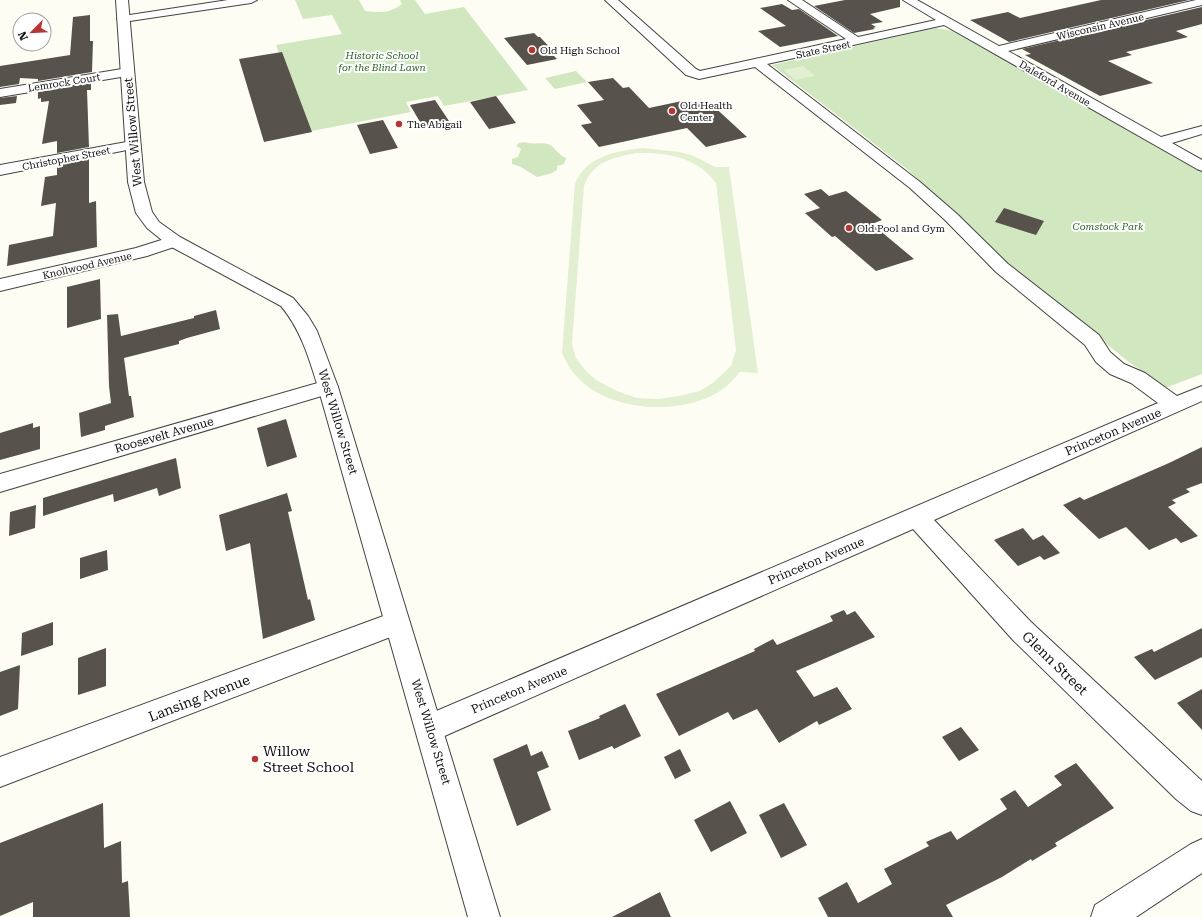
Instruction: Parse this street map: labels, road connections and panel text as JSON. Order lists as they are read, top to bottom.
{
  "streets": {
    "street": [
      "Wisconsin Avenue",
      "State Street",
      "Lemrock Court",
      "Daleford Avenue",
      "West Willow Street",
      "Christopher Street",
      "Knollwood Avenue",
      "Princeton Avenue",
      "Roosevelt Avenue",
      "Glenn Street",
      "Lansing Avenue"
    ]
  },
  "crossings": [
    ["Wisconsin Avenue", "Daleford Avenue"],
    ["State Street", "Daleford Avenue"],
    ["Lemrock Court", "West Willow Street"],
    ["West Willow Street", "Christopher Street"],
    ["West Willow Street", "Knollwood Avenue"],
    ["West Willow Street", "Princeton Avenue"],
    ["West Willow Street", "Roosevelt Avenue"],
    ["West Willow Street", "Lansing Avenue"],
    ["Princeton Avenue", "Glenn Street"]
  ],
  "parks": ["Historic School for the Blind Lawn", "Comstock Park"],
  "places": [
    "Old High School",
    "Old Health Center",
    "The Abigail",
    "Old Pool and Gym",
    "Willow Street School"
  ],
  "north": "bottom left"
}
